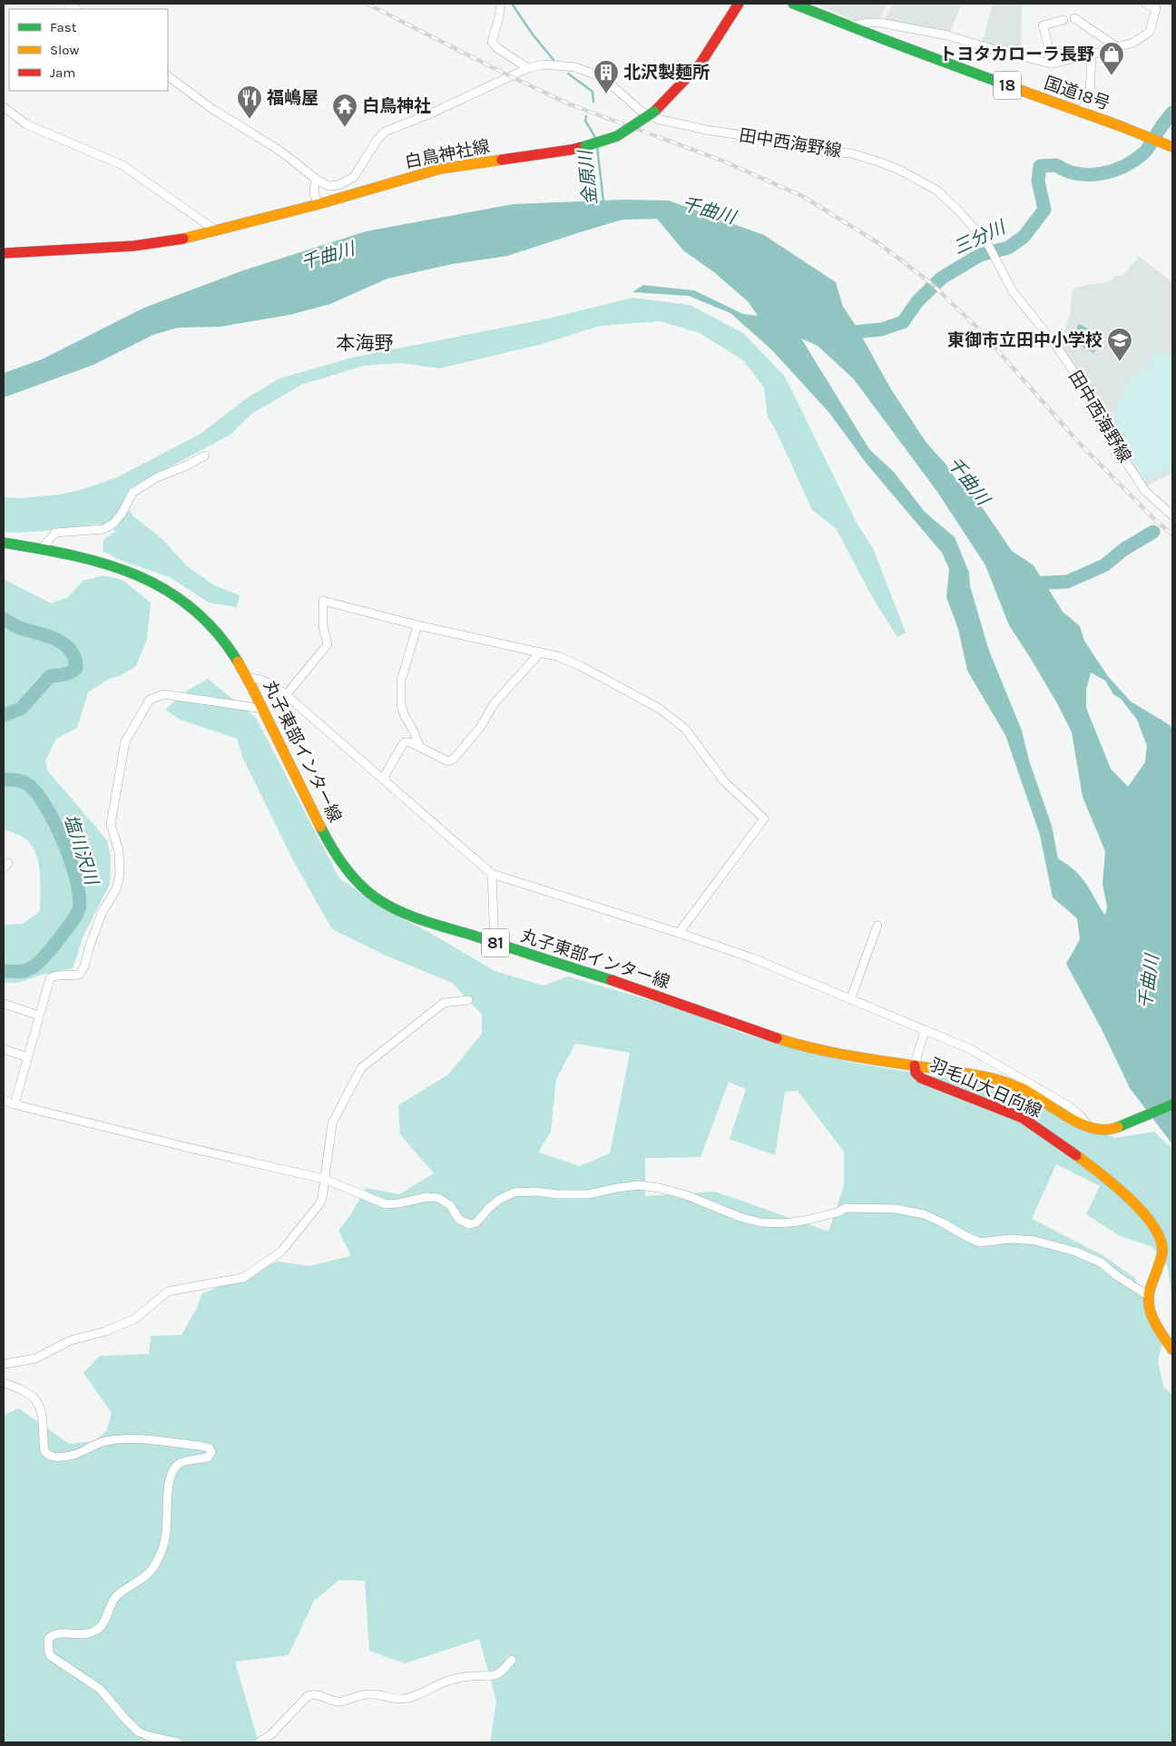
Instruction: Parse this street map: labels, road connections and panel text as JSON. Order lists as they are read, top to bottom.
{
  "streets": {
    "main road": [
      "18",
      "国道18号",
      "白鳥神社線",
      "丸子東部インター線",
      "81",
      "羽毛山大日向線"
    ],
    "street": ["田中西海野線"]
  },
  "crossings": [
    ["丸子東部インター線", "羽毛山大日向線"]
  ],
  "districts": ["本海野"],
  "water": [
    "金原川",
    "千曲川",
    "三分川",
    "塩川沢川"
  ],
  "places": {
    "shop": ["トヨタカローラ長野"],
    "building": ["北沢製麺所"],
    "restaurant": ["福嶋屋"],
    "temple": ["白鳥神社"],
    "school or university": ["東御市立田中小学校"]
  },
  "legend": ["Fast", "Slow", "Jam"]
}
